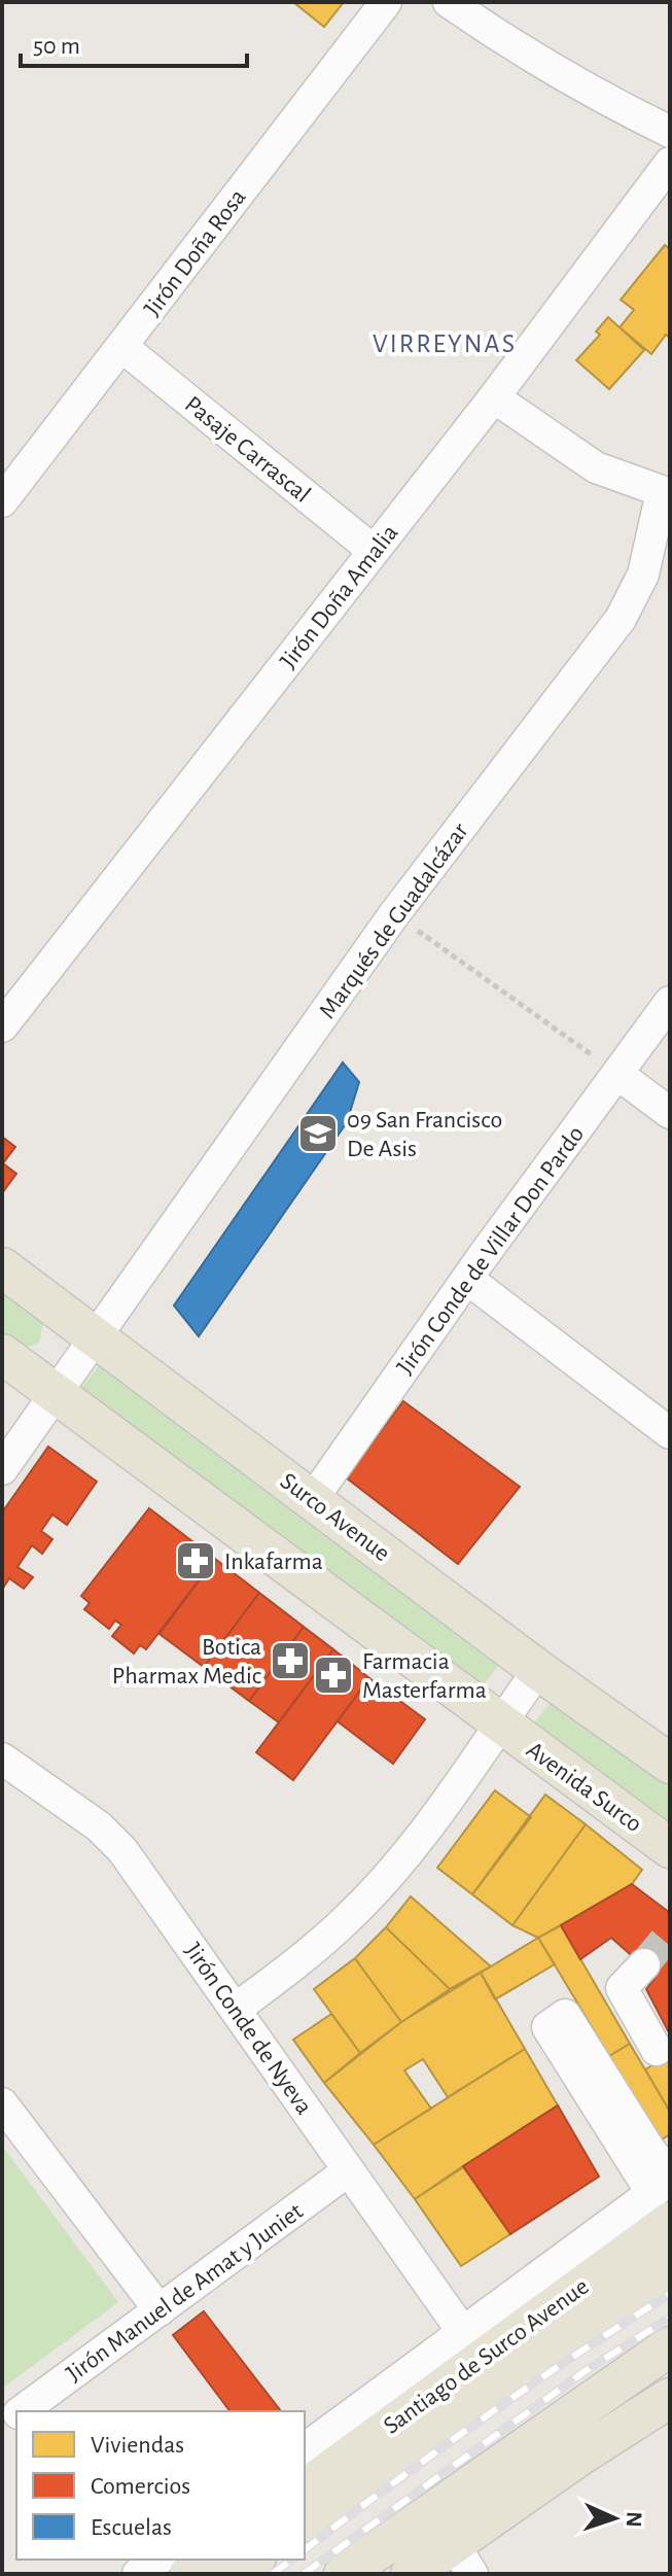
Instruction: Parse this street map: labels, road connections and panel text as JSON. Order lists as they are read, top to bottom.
{
  "streets": {
    "main road": ["Surco Avenue", "Avenida Surco", "Santiago de Surco Avenue"],
    "street": [
      "Jirón Doña Rosa",
      "Pasaje Carrascal",
      "Jirón Doña Amalia",
      "Marqués de Guadalcázar",
      "Jirón Conde de Villar Don Pardo",
      "Jirón Conde de Nyeva",
      "Jirón Manuel de Amat y Juniet"
    ]
  },
  "crossings": [
    ["Jirón Doña Rosa", "Pasaje Carrascal"],
    ["Pasaje Carrascal", "Jirón Doña Amalia"],
    ["Marqués de Guadalcázar", "Surco Avenue"],
    ["Jirón Conde de Villar Don Pardo", "Surco Avenue"],
    ["Jirón Conde de Nyeva", "Jirón Manuel de Amat y Juniet"]
  ],
  "districts": ["VIRREYNAS"],
  "places": {
    "school or university": ["09 San Francisco De Asis"],
    "pharmacy": ["Inkafarma", "Botica Pharmax Medic", "Farmacia Masterfarma"]
  },
  "legend": ["Viviendas", "Comercios", "Escuelas"],
  "scale_bar": "50 m",
  "north": "right"
}
